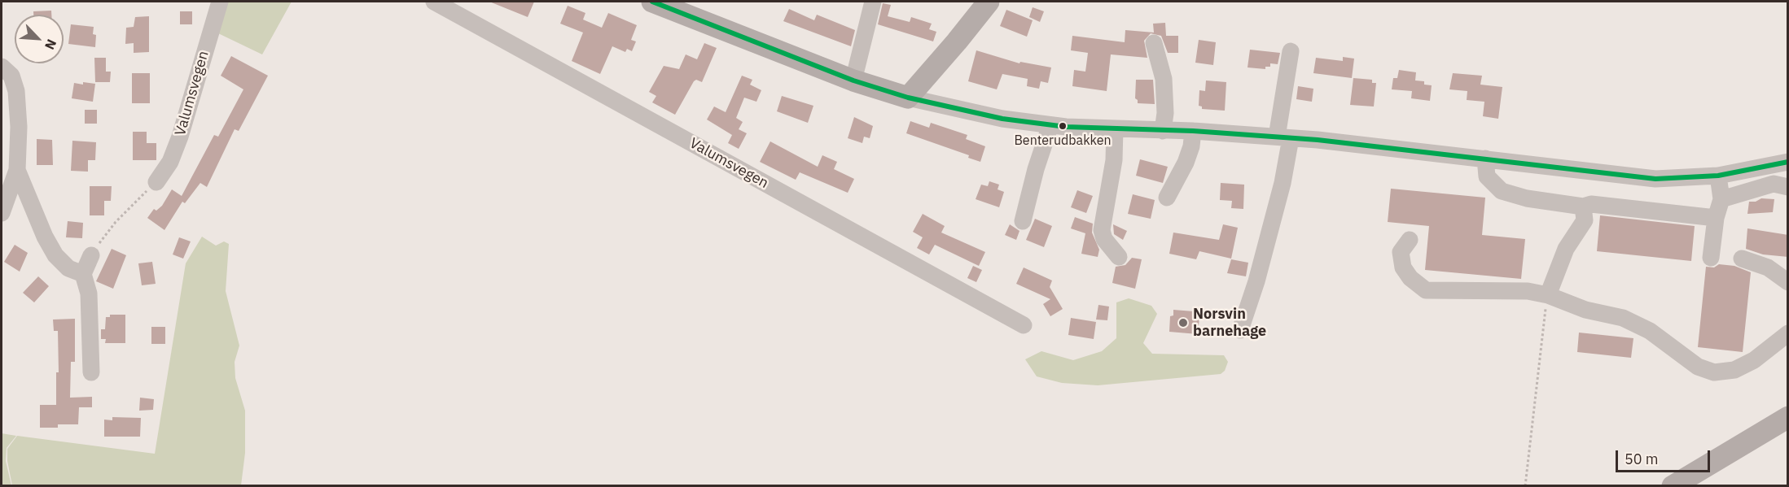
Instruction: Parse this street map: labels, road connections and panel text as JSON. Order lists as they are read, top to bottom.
{
  "streets": {
    "street": ["Valumsvegen"]
  },
  "places": ["Benterudbakken", "Norsvin barnehage"],
  "scale_bar": "50 m",
  "north": "bottom right"
}
